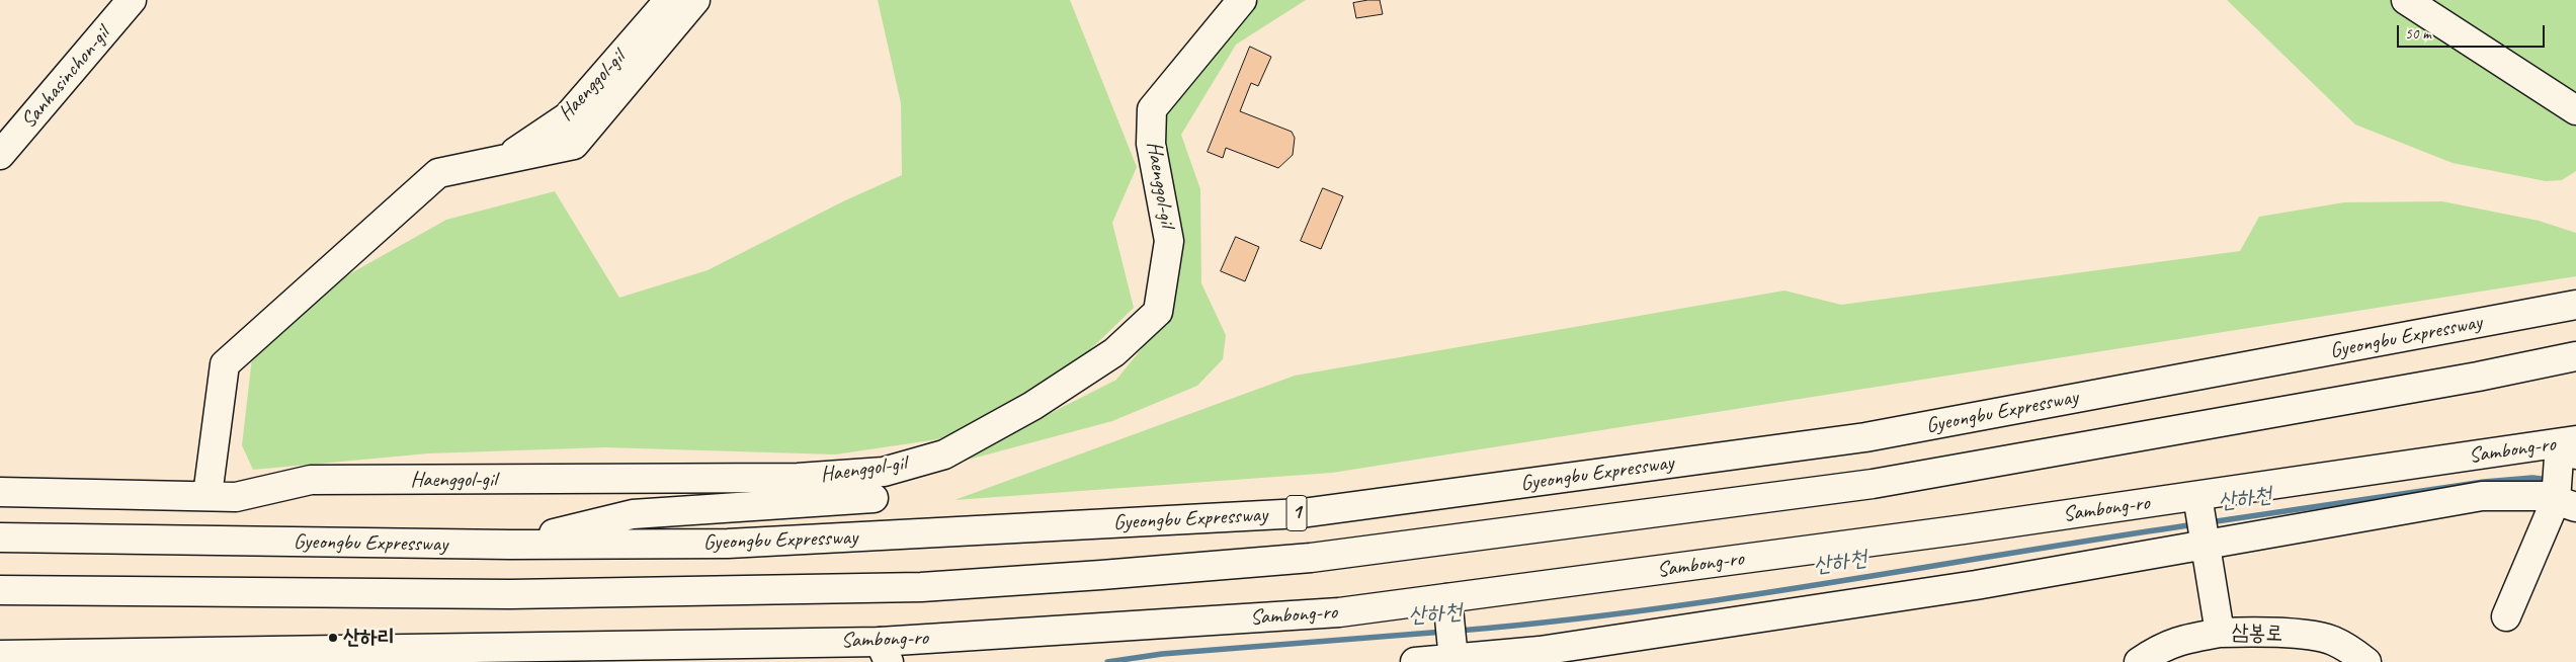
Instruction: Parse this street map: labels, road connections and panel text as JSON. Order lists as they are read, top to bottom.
{
  "streets": {
    "main road": [
      "Sanhasinchon-gil",
      "Haenggol-gil",
      "Gyeongbu Expressway",
      "Sambong-ro",
      "1",
      "삼봉로"
    ]
  },
  "crossings": [
    ["Sambong-ro", "삼봉로"]
  ],
  "water": ["산하천"],
  "places": ["산하리"],
  "scale_bar": "50 m"
}
